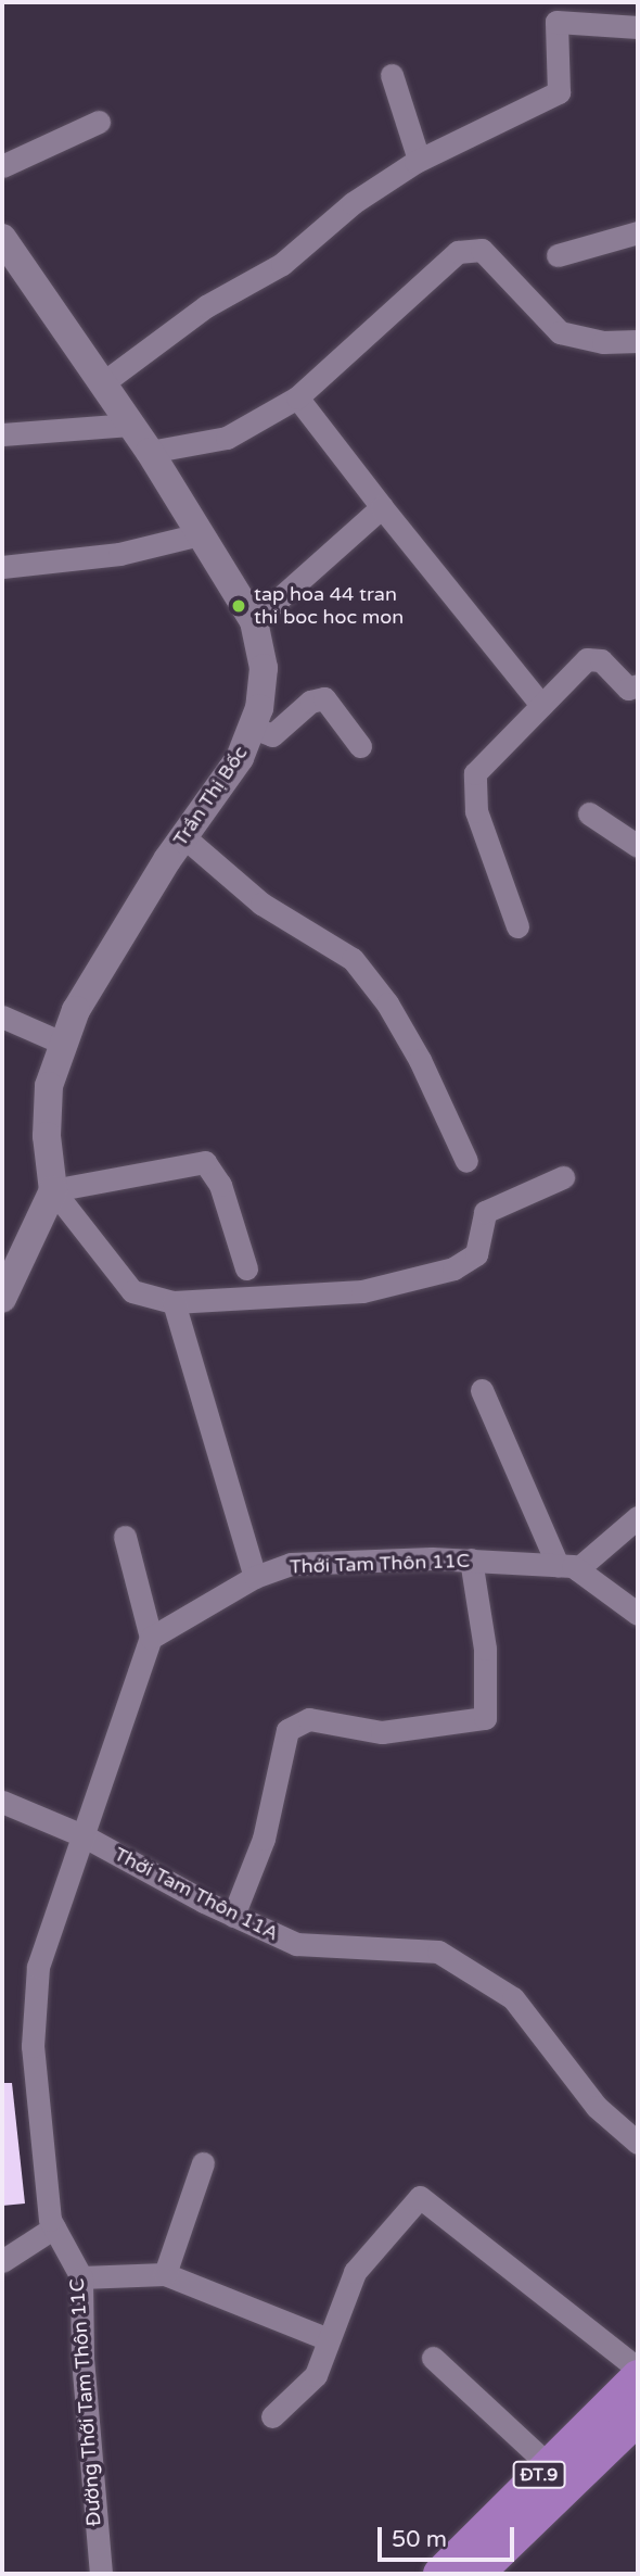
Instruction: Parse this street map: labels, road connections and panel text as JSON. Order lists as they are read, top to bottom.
{
  "streets": {
    "main road": ["ĐT.9"],
    "street": [
      "Trần Thị Bốc",
      "Thới Tam Thôn 11C",
      "Thới Tam Thôn 11A",
      "Đường Thới Tam Thôn 11C"
    ]
  },
  "crossings": [
    ["Thới Tam Thôn 11A", "Đường Thới Tam Thôn 11C"]
  ],
  "places": ["tap hoa 44 tran thi boc hoc mon"],
  "scale_bar": "50 m"
}
